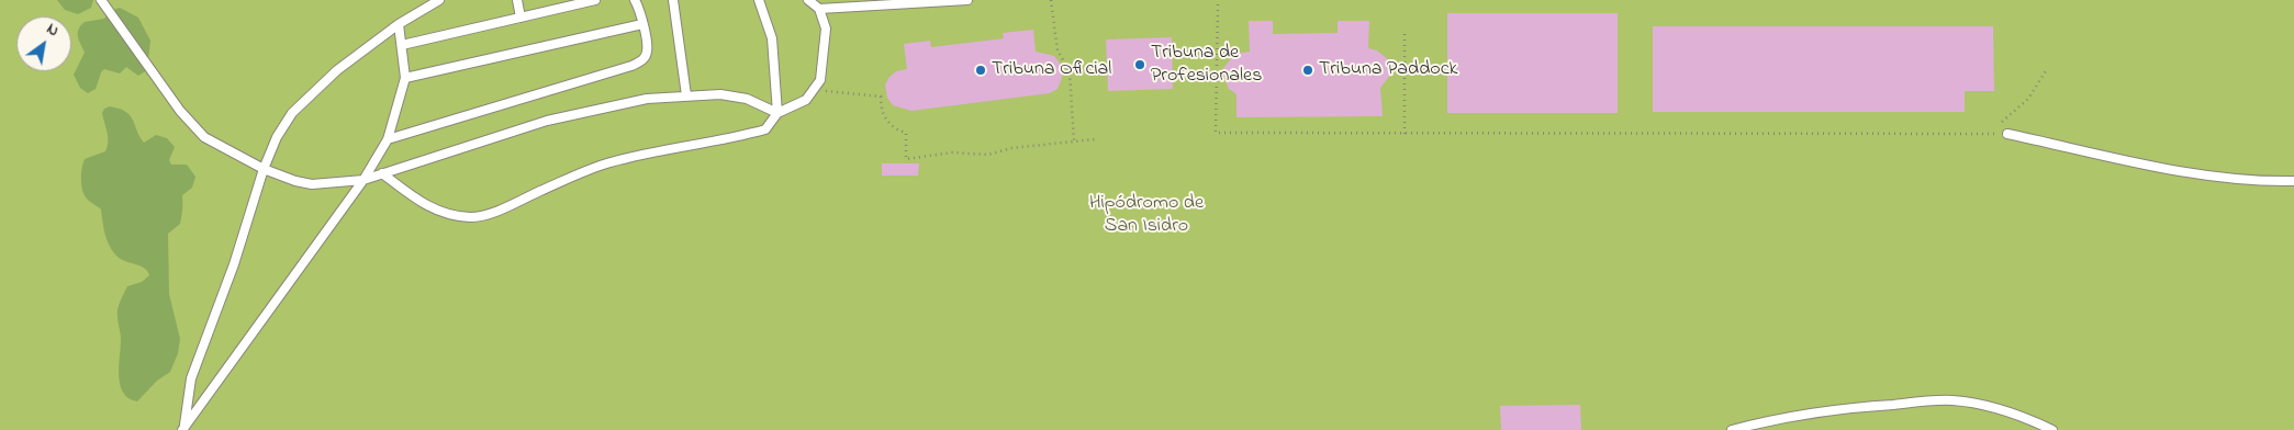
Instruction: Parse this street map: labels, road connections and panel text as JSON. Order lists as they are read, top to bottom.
{
  "parks": ["Hipódromo de San Isidro"],
  "places": ["Tribuna de Profesionales", "Tribuna Oficial", "Tribuna Paddock"],
  "north": "top right"
}
